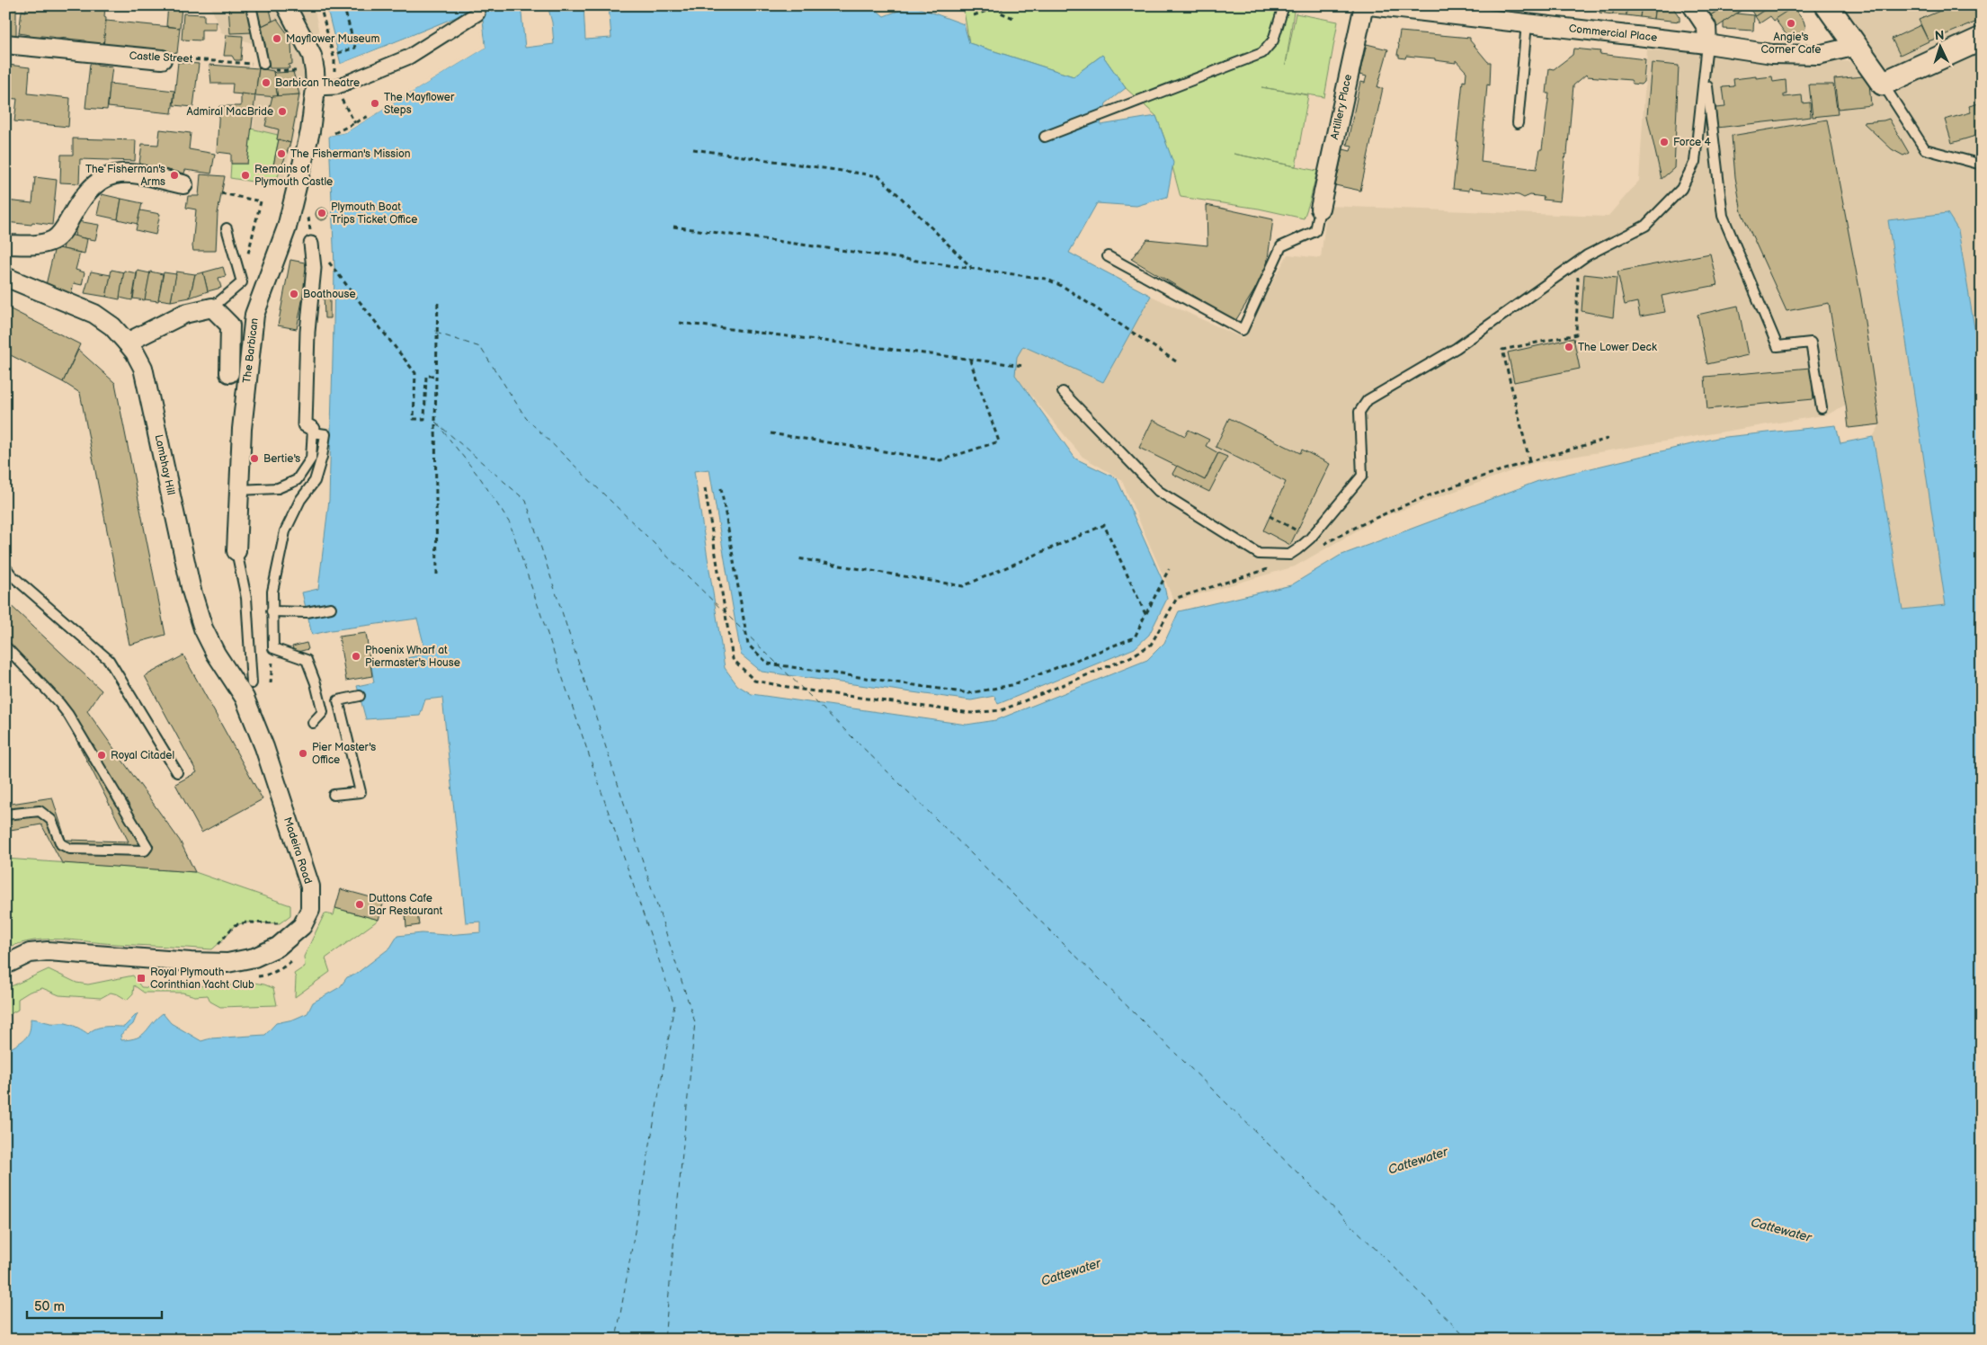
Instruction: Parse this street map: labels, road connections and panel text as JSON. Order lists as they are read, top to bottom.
{
  "streets": {
    "street": [
      "Commercial Place",
      "Castle Street",
      "Artillery Place",
      "The Barbican",
      "Lambhay Hill",
      "Madeira Road"
    ]
  },
  "crossings": [
    ["Castle Street", "The Barbican"],
    ["Lambhay Hill", "Madeira Road"]
  ],
  "water": ["Cattewater"],
  "places": {
    "other": [
      "Angie's Corner Cafe",
      "Mayflower Museum",
      "Barbican Theatre",
      "The Mayflower Steps",
      "Admiral MacBride",
      "Force 4",
      "The Fisherman's Mission",
      "The Fisherman's Arms",
      "Remains of Plymouth Castle",
      "Plymouth Boat Trips Ticket Office",
      "Boathouse",
      "The Lower Deck",
      "Bertie's",
      "Phoenix Wharf at Piermaster's House",
      "Pier Master's Office",
      "Royal Citadel",
      "Duttons Cafe Bar Restaurant"
    ],
    "transit": ["Royal Plymouth Corinthian Yacht Club"]
  },
  "scale_bar": "50 m",
  "north": "top"
}
